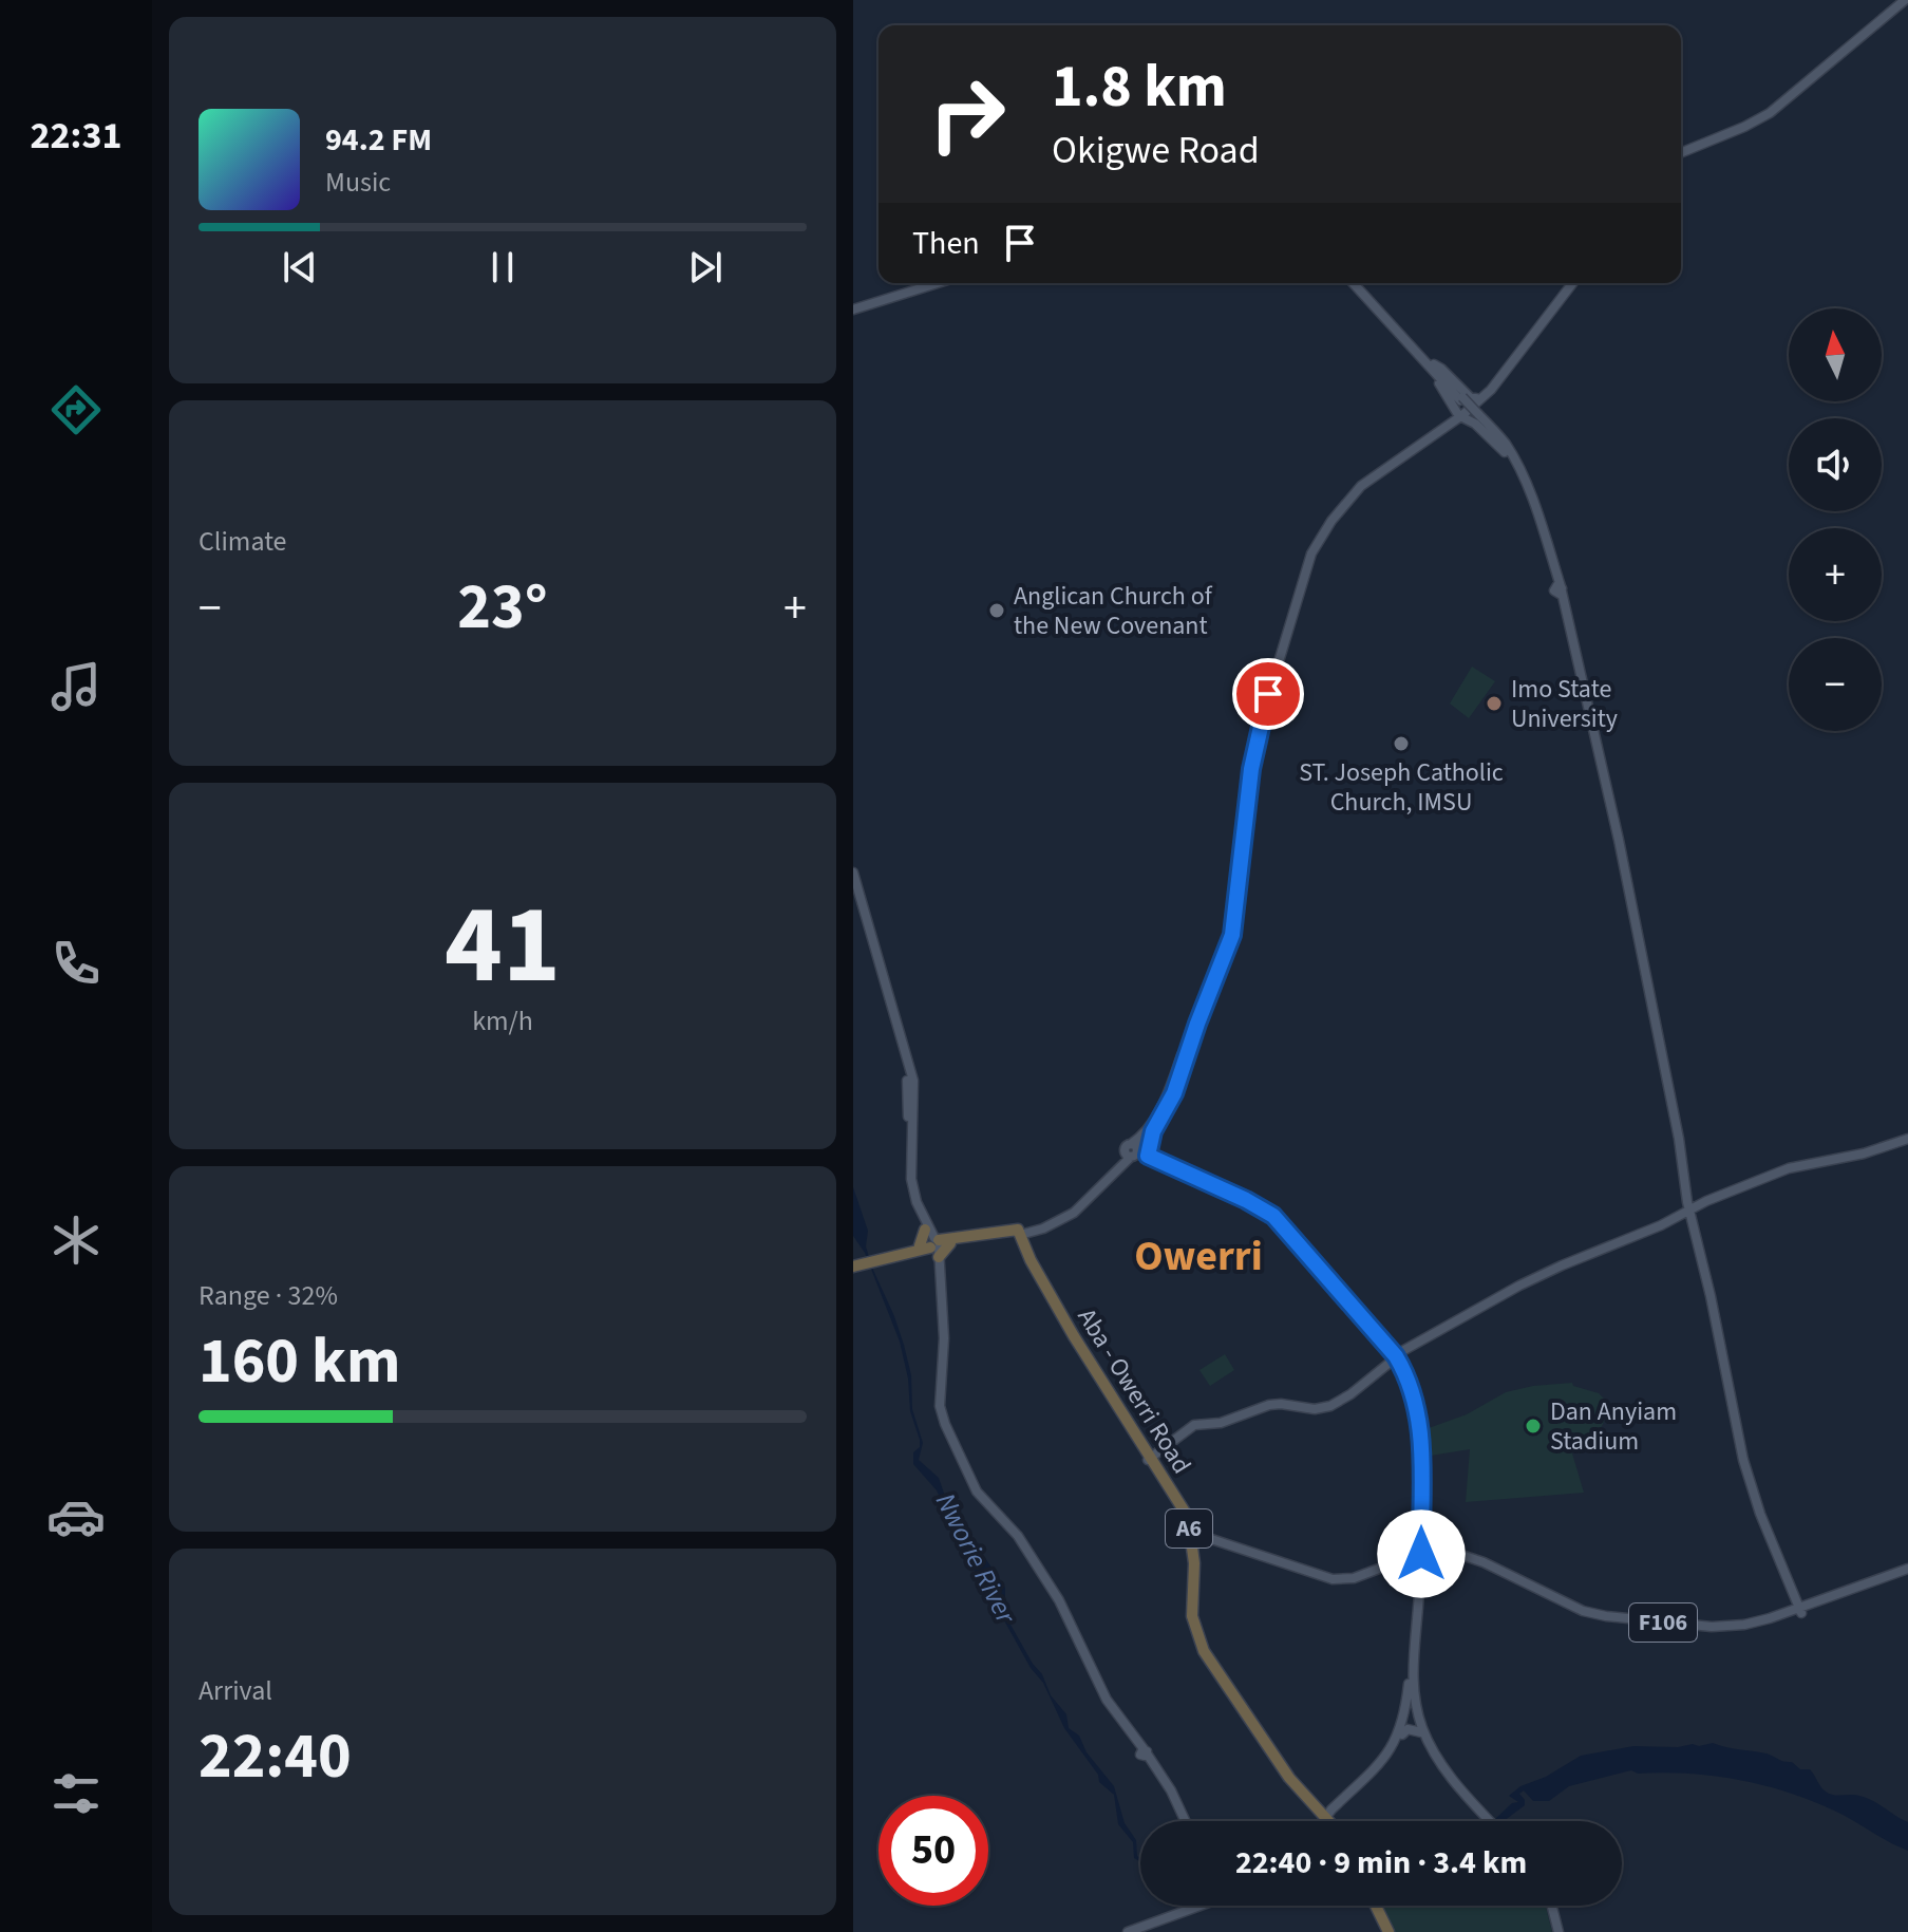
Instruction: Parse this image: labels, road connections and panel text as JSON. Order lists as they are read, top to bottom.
{
  "streets": {
    "highway": ["Aba - Owerri Road", "A6"],
    "main road": ["F106"]
  },
  "crossings": [
    ["Aba - Owerri Road", "F106"]
  ],
  "districts": ["Owerri"],
  "water": ["Nworie River"],
  "places": [
    "Anglican Church of the New Covenant",
    "Imo State University",
    "ST. Joseph Catholic Church, IMSU",
    "Dan Anyiam Stadium"
  ],
  "north": "top",
  "page": {
    "tabs": "22:31",
    "turn": ["1.8 km", "Okigwe Road"],
    "song": ["94.2 FM", "Music"],
    "then": "Then",
    "map_buttons": ["+", "−"],
    "tile": [
      "Climate",
      ["41", "km/h"],
      ["Range · 32%", "160 km"],
      ["Arrival", "22:40"]
    ],
    "heat": ["−", "23°", "+"],
    "limit": "50",
    "trip": "22:40 · 9 min · 3.4 km"
  }
}
